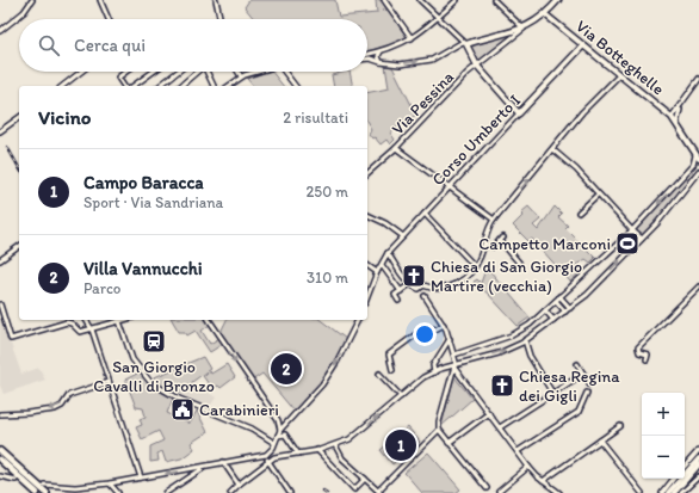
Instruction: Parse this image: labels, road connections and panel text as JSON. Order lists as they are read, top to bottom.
{
  "streets": {
    "main road": ["Via Botteghelle", "Corso Umberto I"],
    "street": ["Via Pessina"]
  },
  "crossings": [
    ["Via Botteghelle", "Corso Umberto I"]
  ],
  "places": {
    "sports": ["Campetto Marconi"],
    "church": ["Chiesa di San Giorgio Martire (vecchia)", "Chiesa Regina dei Gigli"],
    "station": ["San Giorgio Cavalli di Bronzo"],
    "public building": ["Carabinieri"]
  },
  "page": {
    "search": "Cerca qui",
    "heading": ["Vicino", "2 risultati"],
    "list": [
      {
        "mark": "1",
        "name": "Campo Baracca",
        "note": "Sport · Via Sandriana",
        "value": "250 m"
      },
      {
        "mark": "2",
        "name": "Villa Vannucchi",
        "note": "Parco",
        "value": "310 m"
      }
    ],
    "pins": ["2", "1"],
    "map_buttons": ["+", "−"]
  }
}
